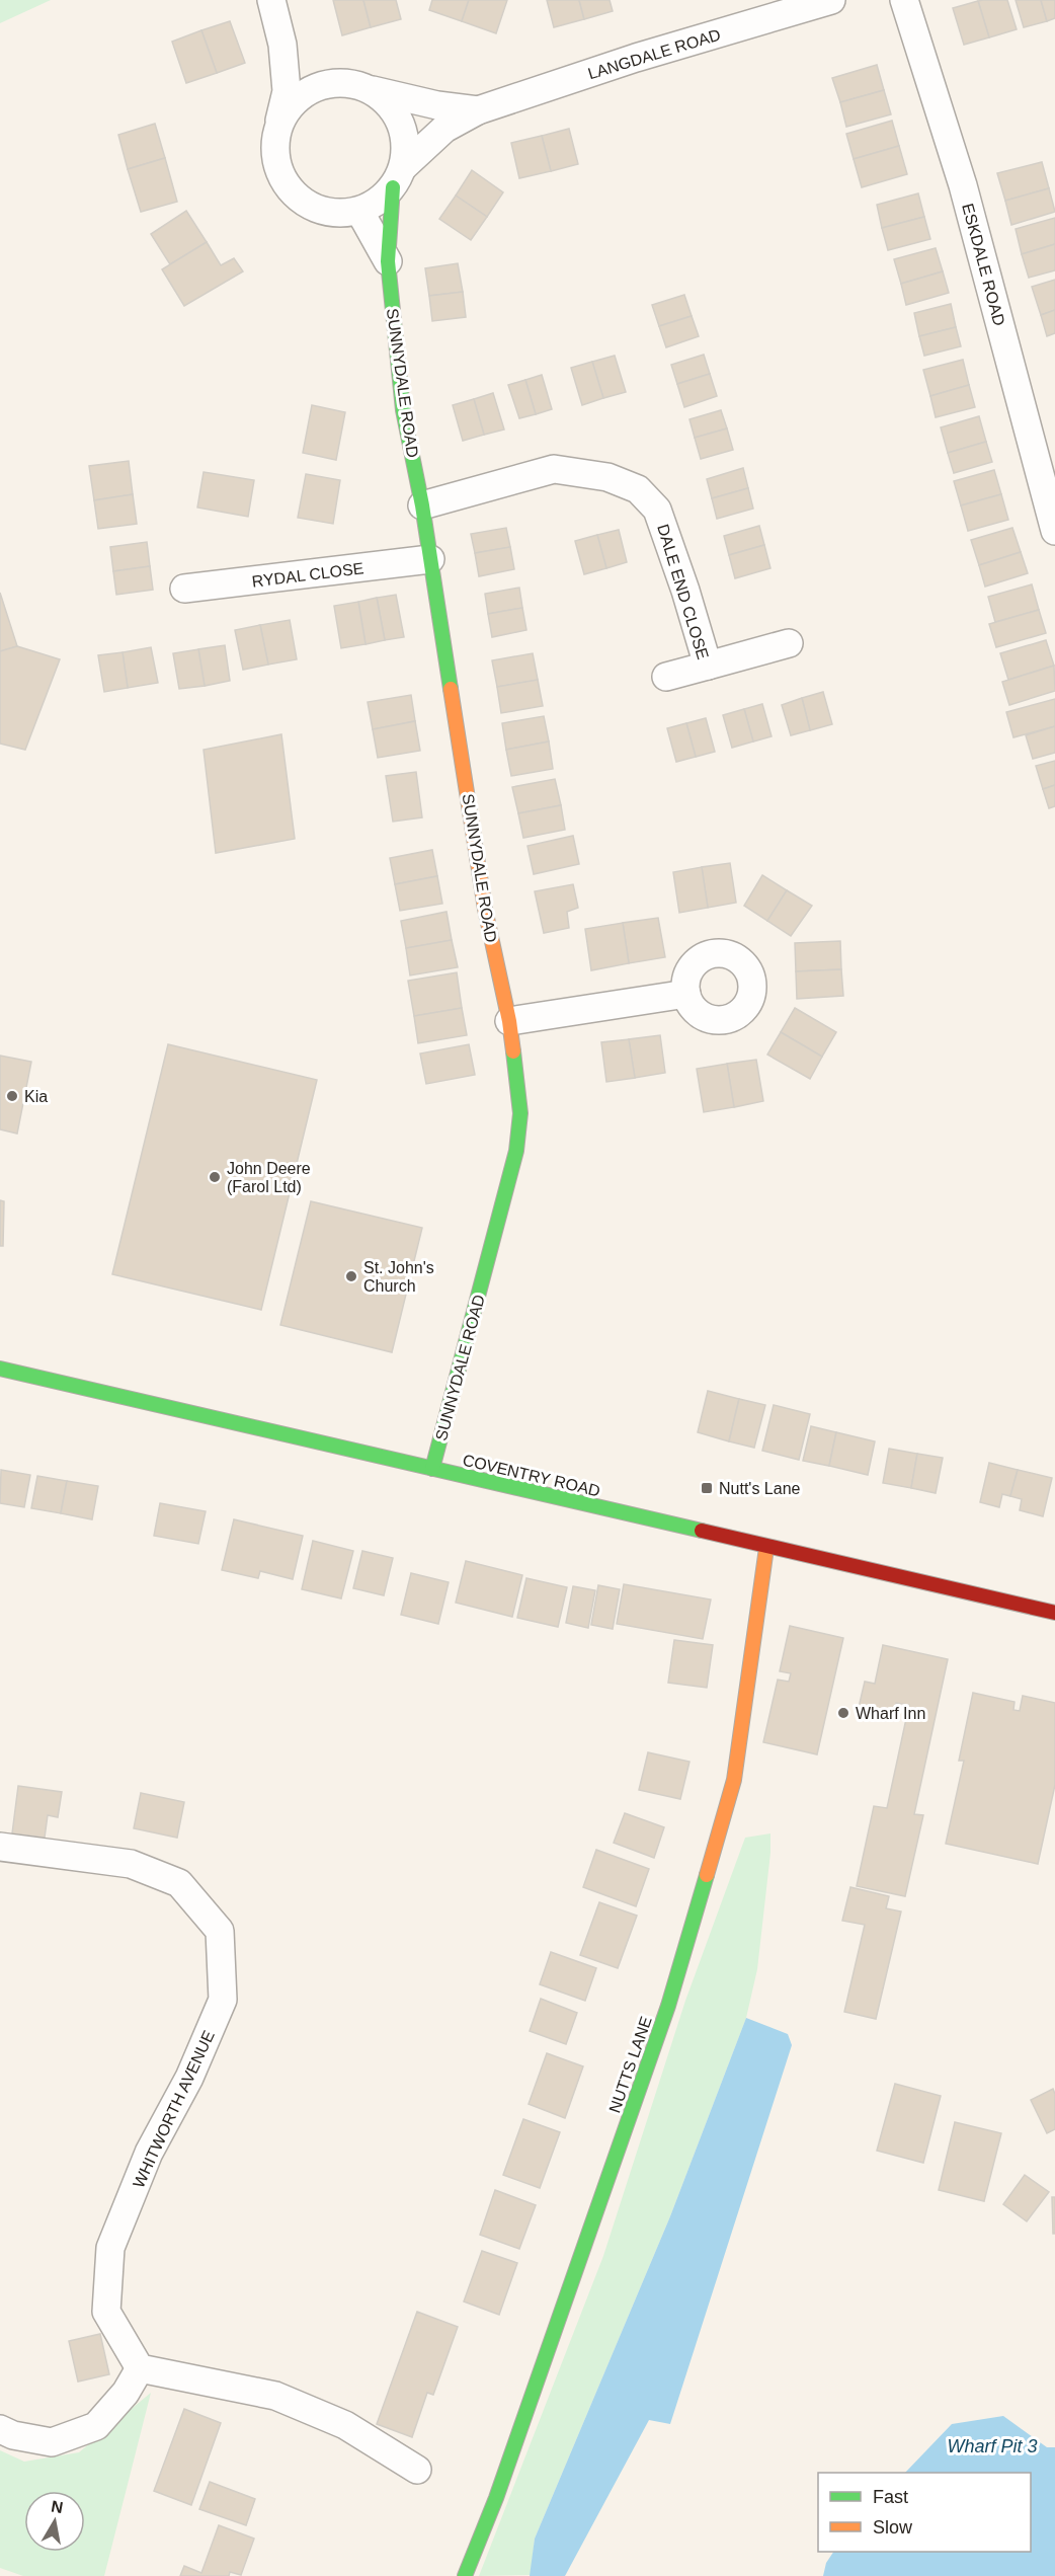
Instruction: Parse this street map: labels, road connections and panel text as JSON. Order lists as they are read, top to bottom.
{
  "streets": {
    "street": [
      "LANGDALE ROAD",
      "ESKDALE ROAD",
      "SUNNYDALE ROAD",
      "RYDAL CLOSE",
      "DALE END CLOSE",
      "COVENTRY ROAD",
      "NUTTS LANE",
      "WHITWORTH AVENUE"
    ]
  },
  "crossings": [
    ["LANGDALE ROAD", "SUNNYDALE ROAD"],
    ["SUNNYDALE ROAD", "RYDAL CLOSE"],
    ["SUNNYDALE ROAD", "DALE END CLOSE"],
    ["SUNNYDALE ROAD", "COVENTRY ROAD"],
    ["COVENTRY ROAD", "NUTTS LANE"]
  ],
  "water": ["Wharf Pit 3"],
  "places": {
    "other": [
      "Kia",
      "John Deere (Farol Ltd)",
      "St. John's Church",
      "Wharf Inn"
    ],
    "transit": ["Nutt's Lane"]
  },
  "legend": ["Fast", "Slow"],
  "north": "top"
}
